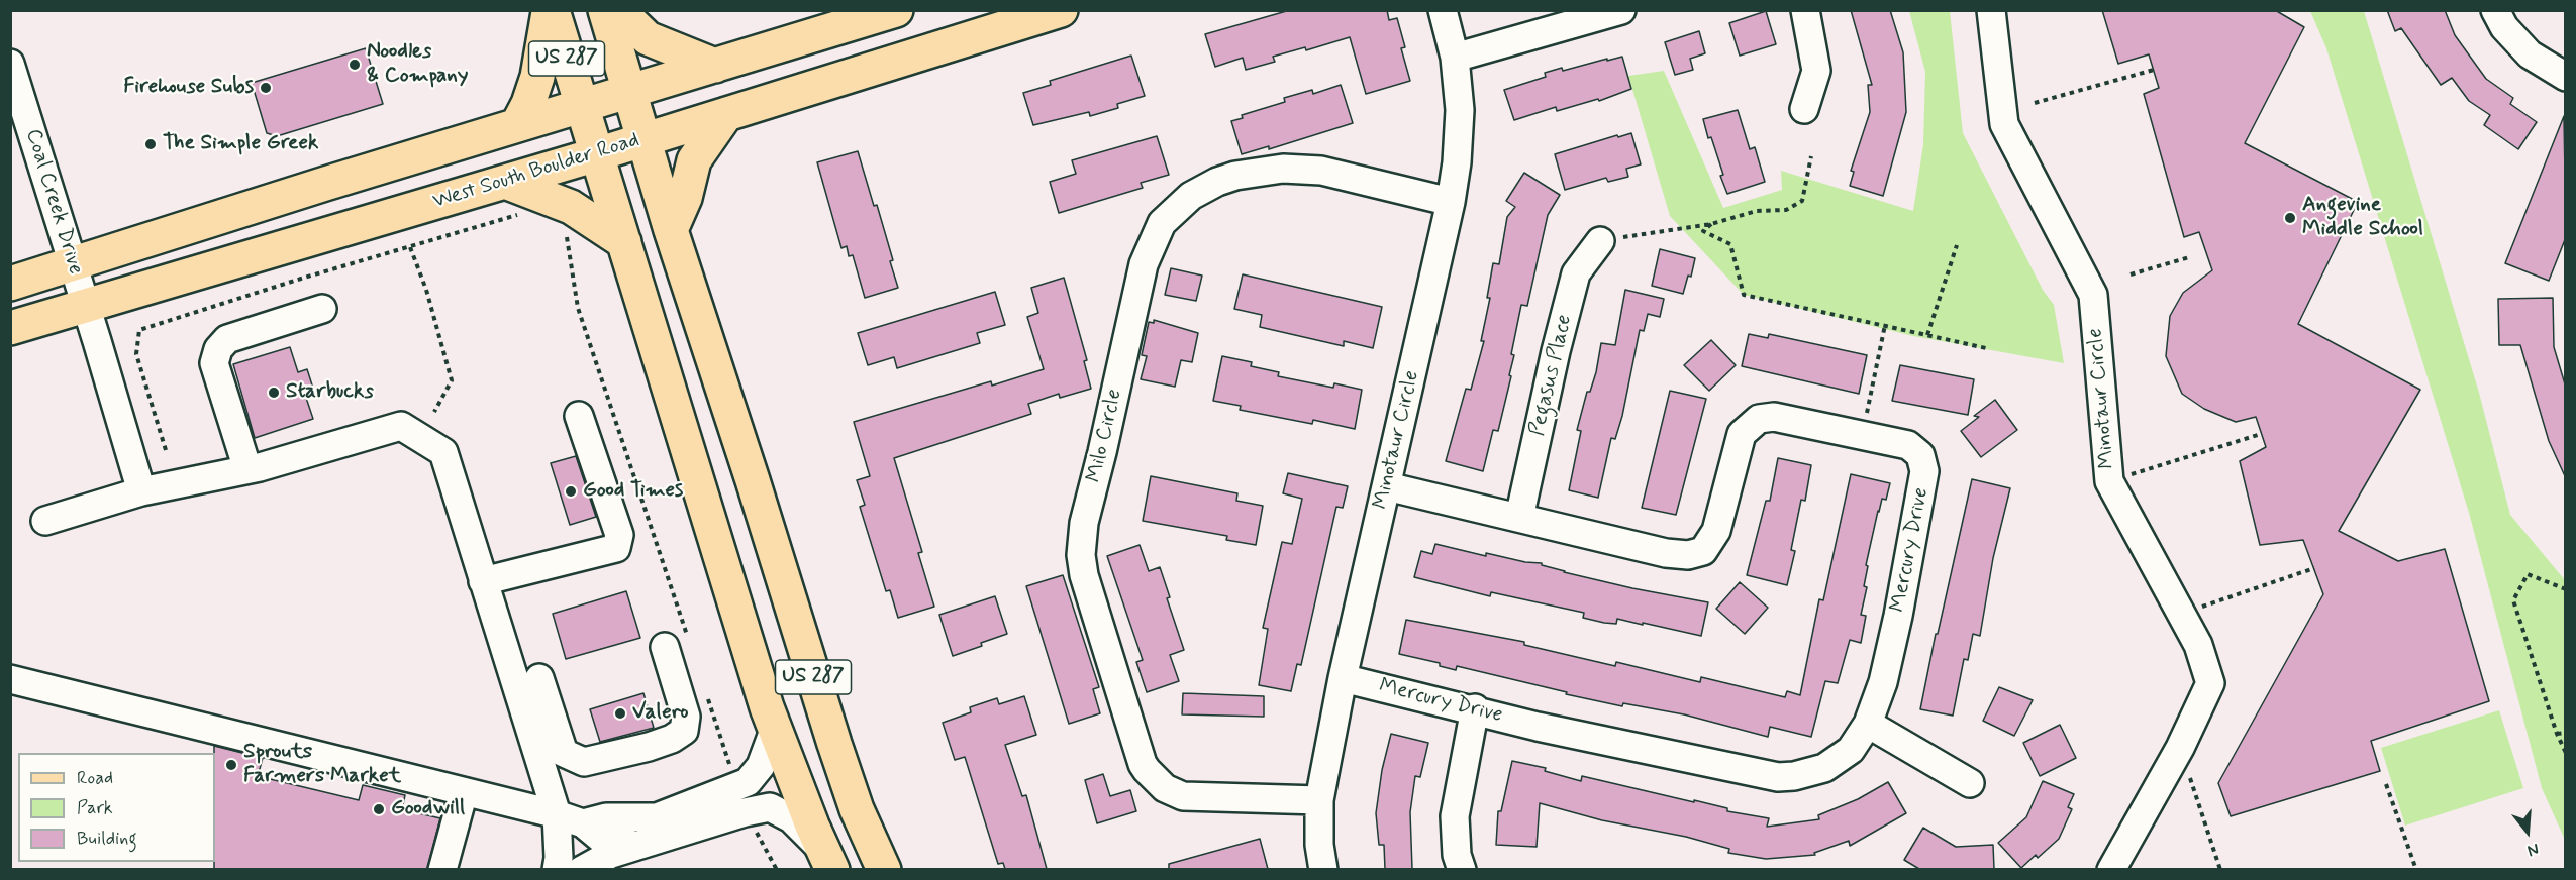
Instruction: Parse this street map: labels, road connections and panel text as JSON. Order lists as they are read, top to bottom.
{
  "streets": {
    "main road": ["US 287", "West South Boulder Road"],
    "street": [
      "Coal Creek Drive",
      "Pegasus Place",
      "Minotaur Circle",
      "Milo Circle",
      "Mercury Drive"
    ]
  },
  "crossings": [
    ["US 287", "West South Boulder Road"],
    ["West South Boulder Road", "Coal Creek Drive"],
    ["Pegasus Place", "Mercury Drive"],
    ["Minotaur Circle", "Milo Circle"],
    ["Minotaur Circle", "Mercury Drive"]
  ],
  "places": [
    "Noodles & Company",
    "Firehouse Subs",
    "The Simple Greek",
    "Angevine Middle School",
    "Starbucks",
    "Good Times",
    "Valero",
    "Sprouts Farmers Market",
    "Goodwill"
  ],
  "legend": ["Road", "Park", "Building"],
  "north": "bottom"
}
